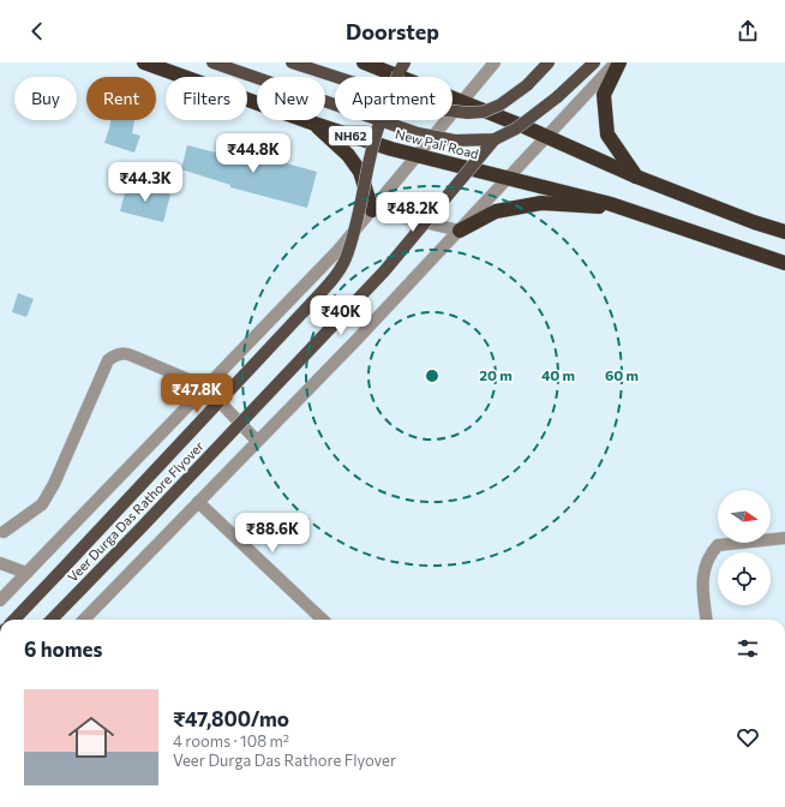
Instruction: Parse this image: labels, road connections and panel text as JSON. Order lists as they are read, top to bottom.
{
  "streets": {
    "highway": ["NH62", "New Pali Road"],
    "main road": ["Veer Durga Das Rathore Flyover"]
  },
  "crossings": [
    ["NH62", "New Pali Road"]
  ],
  "north": "right",
  "page": {
    "header": "Doorstep",
    "chip": [
      "Buy",
      "Rent",
      "Filters",
      "New",
      "Apartment"
    ],
    "price": [
      "₹44.8K",
      "₹44.3K",
      "₹48.2K",
      "₹40K",
      "₹47.8K",
      "₹88.6K"
    ],
    "heading": "6 homes",
    "list": [
      {
        "name": "₹47,800/mo",
        "note": "4 rooms · 108 m² · Veer Durga Das Rathore Flyover"
      }
    ]
  },
  "rings": ["20 m", "40 m", "60 m"]
}
